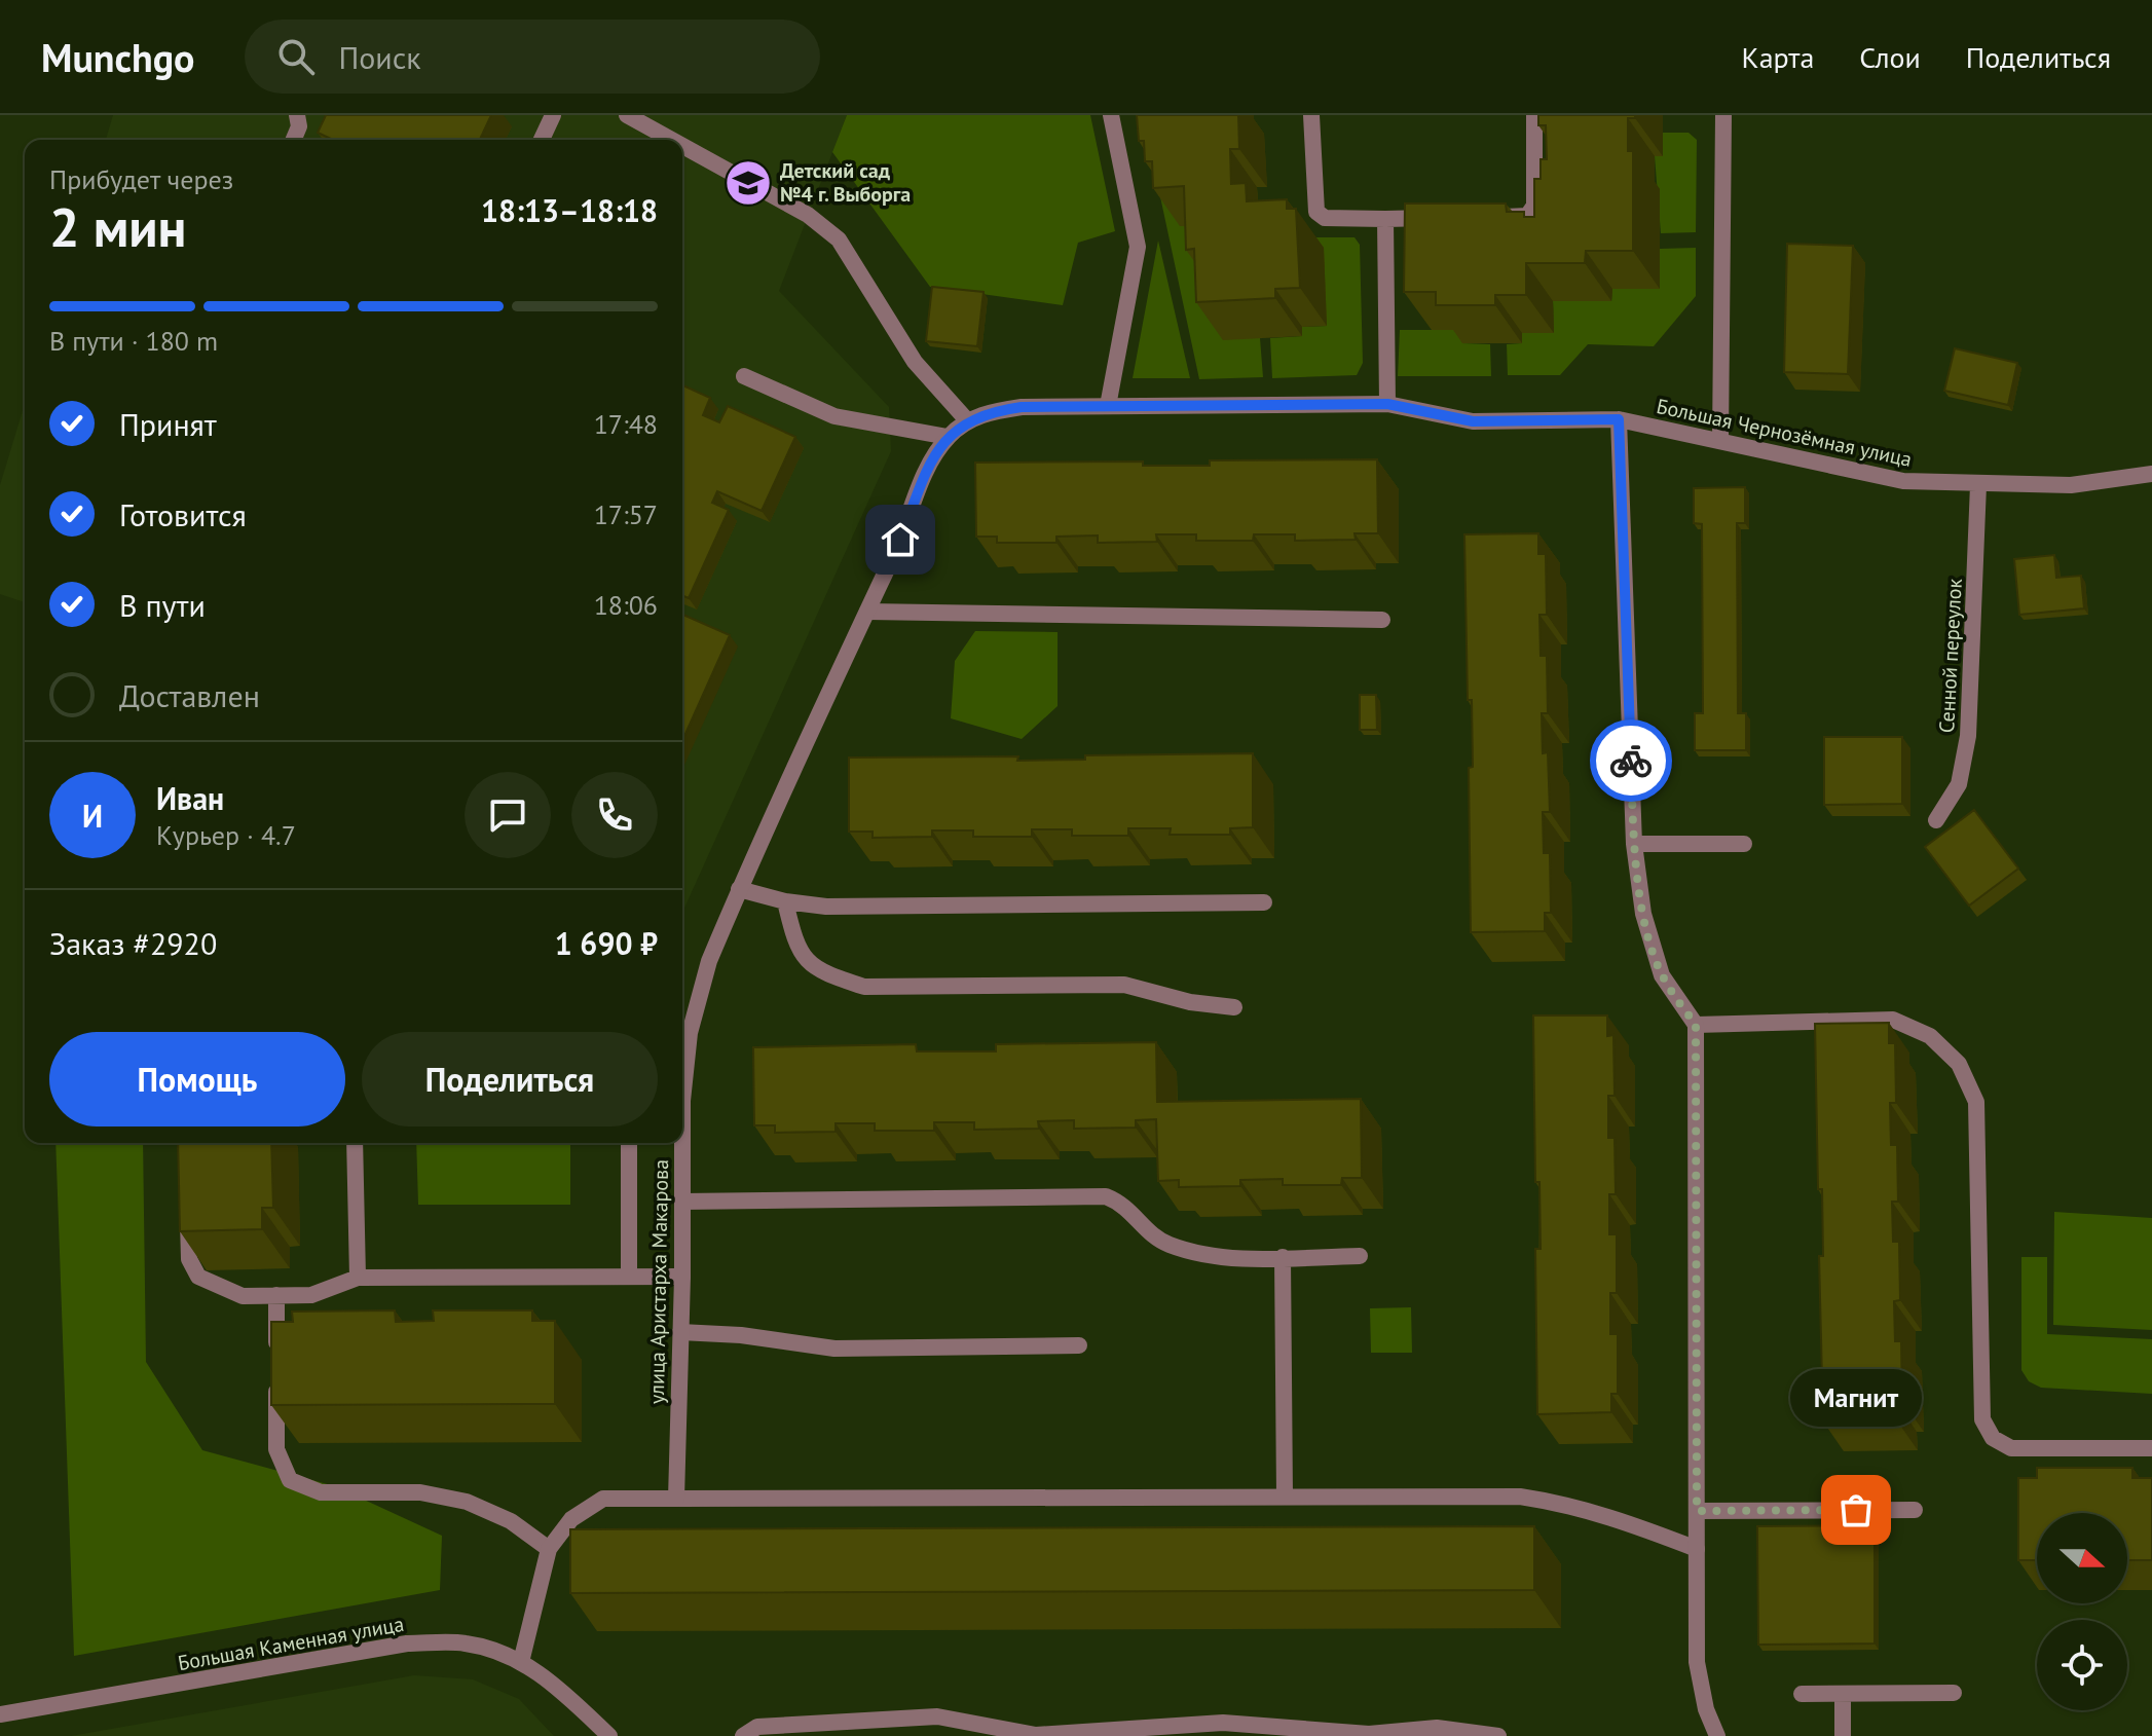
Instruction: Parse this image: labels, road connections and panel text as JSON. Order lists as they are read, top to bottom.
{
  "streets": {
    "street": [
      "Большая Чернозёмная улица",
      "Сенной переулок",
      "улица Аристарха Макарова",
      "Большая Каменная улица"
    ]
  },
  "crossings": [
    ["Большая Чернозёмная улица", "Сенной переулок"],
    ["Большая Чернозёмная улица", "улица Аристарха Макарова"]
  ],
  "places": {
    "school or university": ["Детский сад №4 г. Выборга"],
    "other": ["Магнит"]
  },
  "north": "right",
  "page": {
    "header": "Munchgo",
    "search": "Поиск",
    "nav": ["Карта", "Слои", "Поделиться"],
    "heading": ["2 мин", "Прибудет через", "18:13–18:18"],
    "panel": [
      "Иван",
      "Курьер · 4.7",
      "Заказ #2920",
      "1 690 ₽"
    ],
    "bar": "В пути · 180 m",
    "list": [
      ["Принят", "17:48"],
      ["Готовится", "17:57"],
      ["В пути", "18:06"],
      "Доставлен"
    ],
    "round": "И",
    "buttons": ["Помощь", "Поделиться"],
    "bubble": "Магнит"
  }
}
